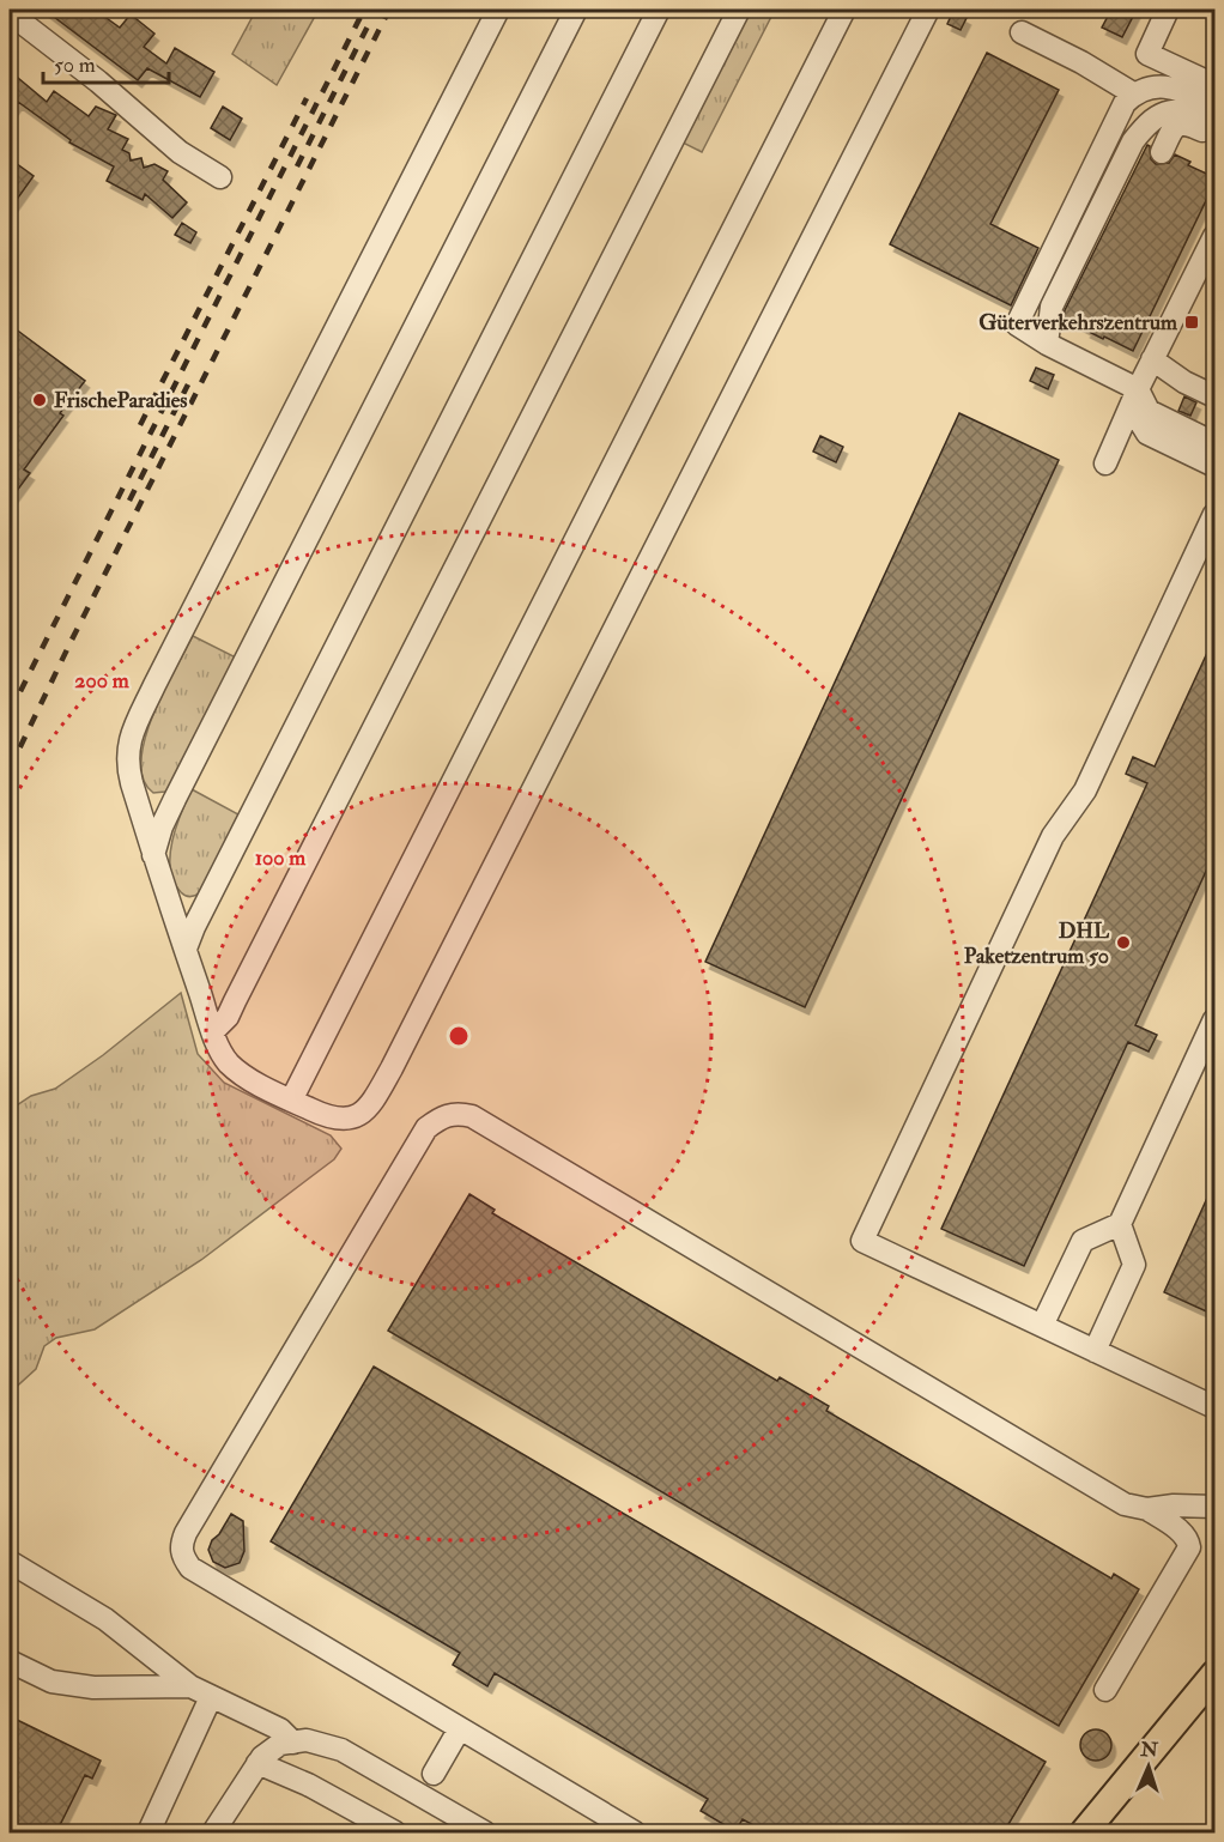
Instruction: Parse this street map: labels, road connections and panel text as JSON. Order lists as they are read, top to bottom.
{
  "places": {
    "transit": ["Güterverkehrszentrum"],
    "other": ["FrischeParadies", "DHL Paketzentrum 50"]
  },
  "scale_bar": "50 m",
  "north": "top",
  "rings": ["200 m", "100 m"]
}
